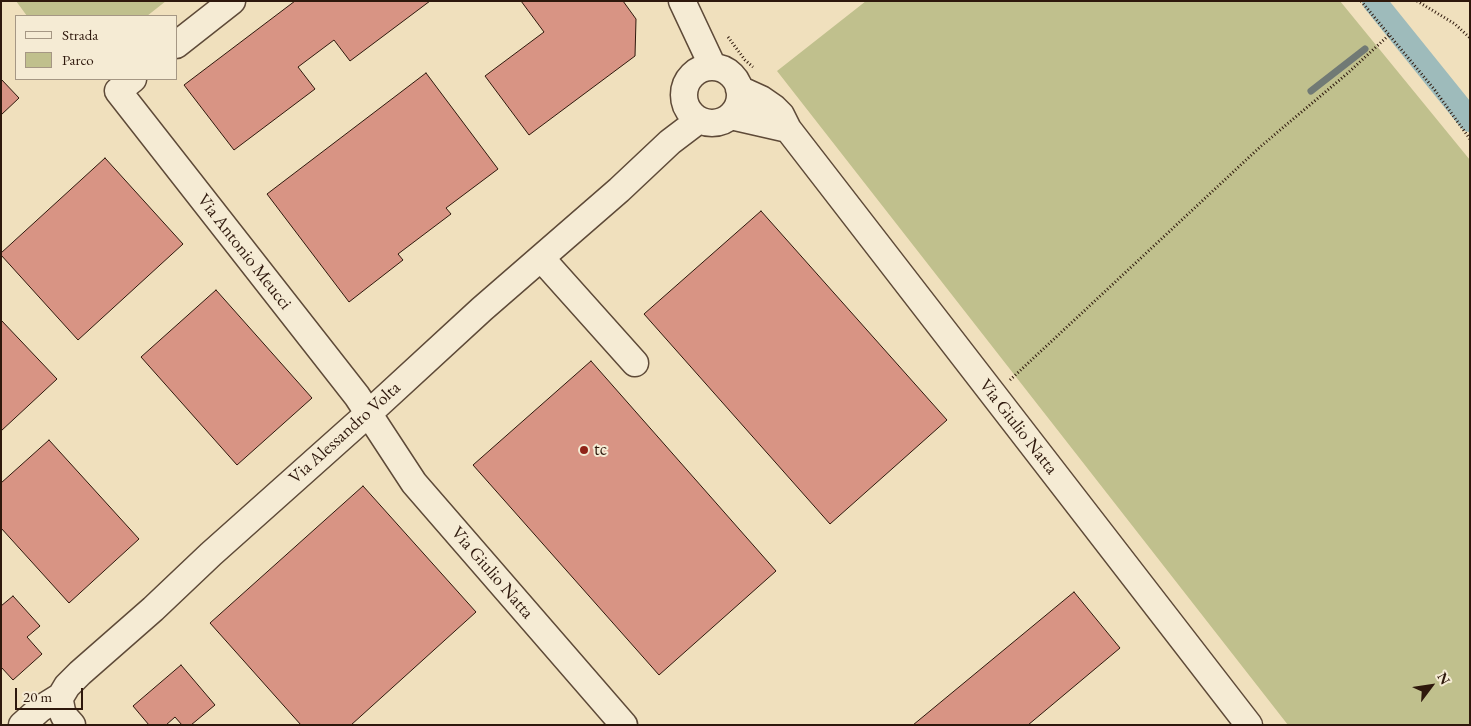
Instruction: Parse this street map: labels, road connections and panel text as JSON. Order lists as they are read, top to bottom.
{
  "streets": {
    "street": ["Via Antonio Meucci", "Via Giulio Natta", "Via Alessandro Volta"]
  },
  "crossings": [
    ["Via Antonio Meucci", "Via Giulio Natta"],
    ["Via Antonio Meucci", "Via Alessandro Volta"],
    ["Via Giulio Natta", "Via Alessandro Volta"]
  ],
  "places": ["tc"],
  "legend": ["Strada", "Parco"],
  "scale_bar": "20 m",
  "north": "top right"
}
